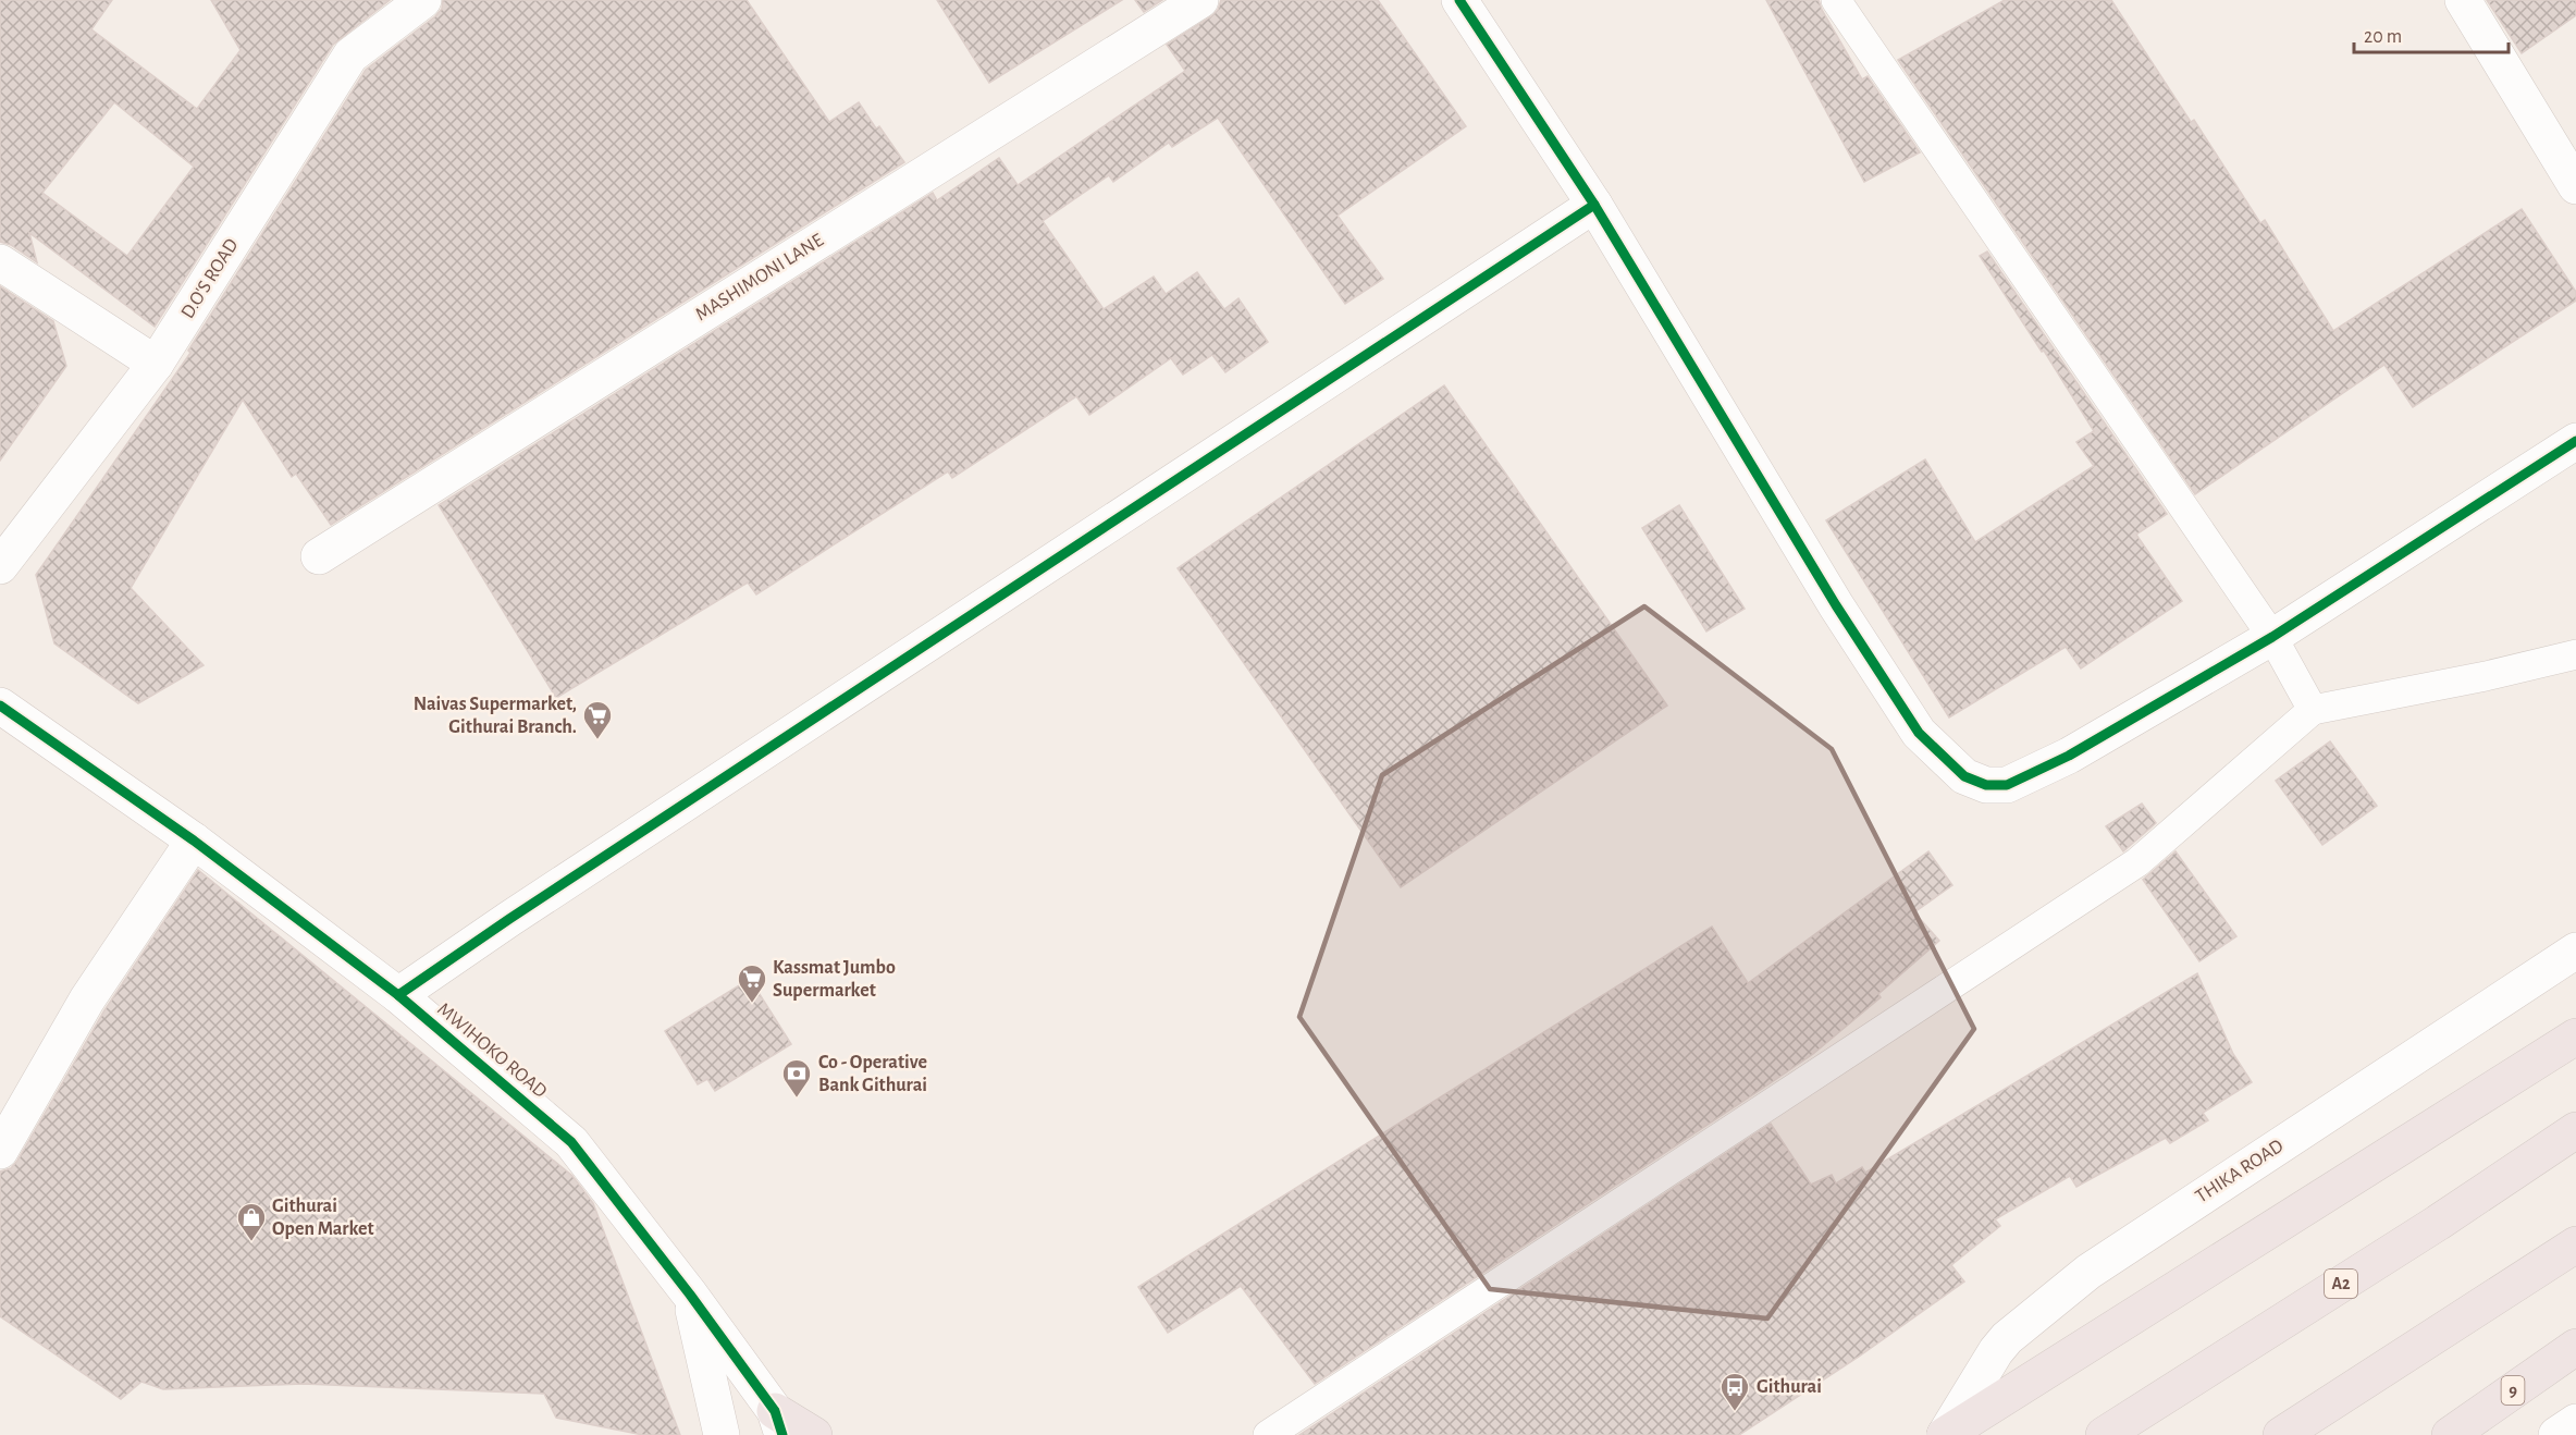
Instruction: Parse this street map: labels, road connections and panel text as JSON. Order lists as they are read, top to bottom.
{
  "streets": {
    "highway": ["A2", "9"],
    "street": [
      "MASHIMONI LANE",
      "D.O'S ROAD",
      "MWIHOKO ROAD",
      "THIKA ROAD"
    ]
  },
  "places": {
    "supermarket": ["Naivas Supermarket, Githurai Branch.", "Kassmat Jumbo Supermarket"],
    "bank": ["Co - Operative Bank Githurai"],
    "shop": ["Githurai Open Market"],
    "bus stop": ["Githurai"]
  },
  "scale_bar": "20 m"
}
